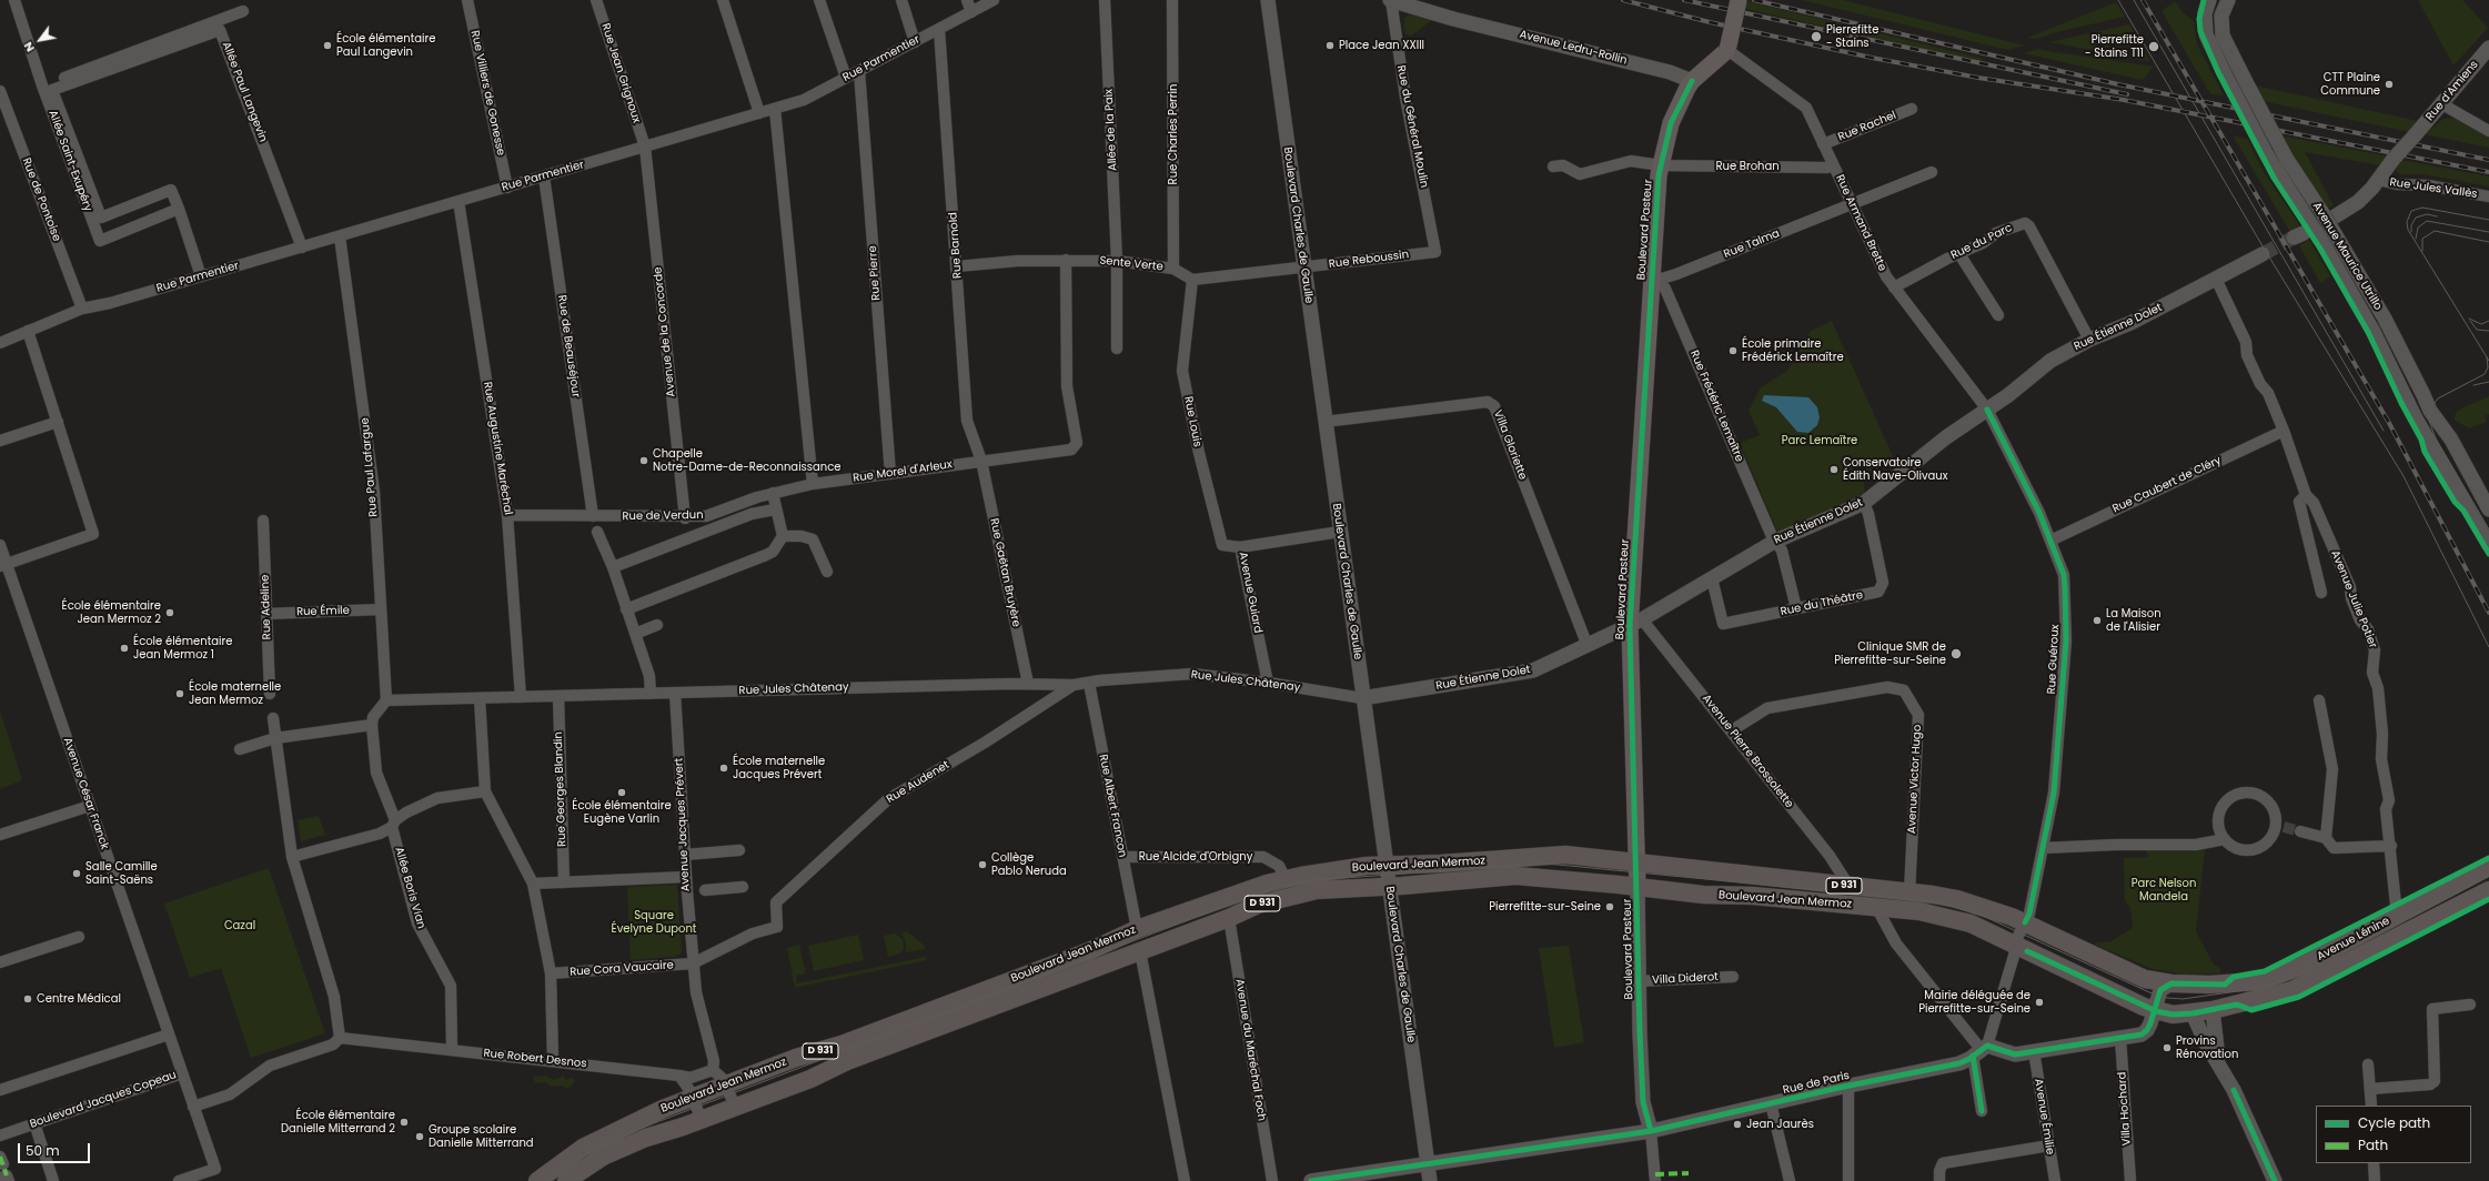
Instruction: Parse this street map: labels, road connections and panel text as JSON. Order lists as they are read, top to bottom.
{
  "streets": {
    "main road": [
      "Boulevard Pasteur",
      "Boulevard Jean Mermoz",
      "D 931",
      "Avenue Lénine"
    ],
    "street": [
      "Avenue Ledru-Rollin",
      "Rue Parmentier",
      "Rue Jean Grignoux",
      "Rue d'Amiens",
      "Allée Paul Langevin",
      "Rue Villiers de Gonesse",
      "Rue du Général Moulin",
      "Rue Rachel",
      "Allée de la Paix",
      "Rue Charles Perrin",
      "Allée Saint-Exupéry",
      "Rue Brohan",
      "Rue Jules Vallès",
      "Rue de Pontoise",
      "Rue Armand Brette",
      "Boulevard Charles de Gaulle",
      "Rue du Parc",
      "Rue Talma",
      "Rue Barnold",
      "Avenue Maurice Utrillo",
      "Rue Reboussin",
      "Sente Verte",
      "Rue Pierre",
      "Rue Étienne Dolet",
      "Avenue de la Concorde",
      "Rue de Beauséjour",
      "Rue Frédéric Lemaître",
      "Rue Louis",
      "Villa Gloriette",
      "Rue Augustine Maréchal",
      "Rue Paul Lafargue",
      "Rue Morel d'Arleux",
      "Rue Caubert de Cléry",
      "Rue de Verdun",
      "Rue Gaëtan Bruyère",
      "Avenue Guiard",
      "Avenue Julie Potier",
      "Rue du Théâtre",
      "Rue Adeline",
      "Rue Émile",
      "Rue Guéroux",
      "Rue Jules Châtenay",
      "Avenue Pierre Brossolette",
      "Avenue Victor Hugo",
      "Rue Audenet",
      "Rue Georges Blandin",
      "Avenue César Franck",
      "Rue Albert Francon",
      "Avenue Jacques Prévert",
      "Rue Alcide d'Orbigny",
      "Allée Boris Vian",
      "Rue Cora Vaucaire",
      "Villa Diderot",
      "Avenue du Maréchal Foch",
      "Rue Robert Desnos",
      "Rue de Paris",
      "Boulevard Jacques Copeau",
      "Villa Hochard",
      "Avenue Émilie"
    ]
  },
  "crossings": [
    ["Avenue Ledru-Rollin", "Rue du Général Moulin"],
    ["Avenue Ledru-Rollin", "Boulevard Pasteur"],
    ["Rue Parmentier", "Rue Jean Grignoux"],
    ["Rue Parmentier", "Allée Paul Langevin"],
    ["Rue Parmentier", "Rue Villiers de Gonesse"],
    ["Rue Parmentier", "Allée Saint-Exupéry"],
    ["Rue Parmentier", "Rue de Pontoise"],
    ["Rue Parmentier", "Rue Barnold"],
    ["Rue Parmentier", "Rue Pierre"],
    ["Rue Parmentier", "Avenue de la Concorde"],
    ["Rue Parmentier", "Rue de Beauséjour"],
    ["Rue Parmentier", "Rue Augustine Maréchal"],
    ["Rue Parmentier", "Rue Paul Lafargue"],
    ["Rue Jean Grignoux", "Avenue de la Concorde"],
    ["Rue d'Amiens", "Rue Jules Vallès"],
    ["Allée Paul Langevin", "Allée Saint-Exupéry"],
    ["Rue du Général Moulin", "Rue Reboussin"],
    ["Rue Rachel", "Rue Armand Brette"],
    ["Allée de la Paix", "Sente Verte"],
    ["Rue Charles Perrin", "Sente Verte"],
    ["Rue Brohan", "Rue Armand Brette"],
    ["Rue Brohan", "Boulevard Pasteur"],
    ["Rue Armand Brette", "Rue du Parc"],
    ["Rue Armand Brette", "Rue Talma"],
    ["Rue Armand Brette", "Rue Étienne Dolet"],
    ["Rue Armand Brette", "Rue Guéroux"],
    ["Boulevard Charles de Gaulle", "Rue Reboussin"],
    ["Boulevard Charles de Gaulle", "Rue Étienne Dolet"],
    ["Boulevard Charles de Gaulle", "Villa Gloriette"],
    ["Boulevard Charles de Gaulle", "Avenue Guiard"],
    ["Boulevard Charles de Gaulle", "Rue Jules Châtenay"],
    ["Boulevard Charles de Gaulle", "Boulevard Jean Mermoz"],
    ["Boulevard Charles de Gaulle", "Rue de Paris"],
    ["Boulevard Pasteur", "Rue Talma"],
    ["Boulevard Pasteur", "Rue Étienne Dolet"],
    ["Boulevard Pasteur", "Rue Frédéric Lemaître"],
    ["Boulevard Pasteur", "Avenue Pierre Brossolette"],
    ["Boulevard Pasteur", "Boulevard Jean Mermoz"],
    ["Boulevard Pasteur", "Villa Diderot"],
    ["Boulevard Pasteur", "Rue de Paris"],
    ["Rue du Parc", "Rue Étienne Dolet"],
    ["Rue Talma", "Rue Frédéric Lemaître"],
    ["Rue Barnold", "Sente Verte"],
    ["Rue Barnold", "Rue Morel d'Arleux"],
    ["Rue Barnold", "Rue Gaëtan Bruyère"],
    ["Sente Verte", "Rue Louis"],
    ["Sente Verte", "Rue Morel d'Arleux"],
    ["Rue Pierre", "Rue Morel d'Arleux"],
    ["Rue Étienne Dolet", "Rue Frédéric Lemaître"],
    ["Rue Étienne Dolet", "Villa Gloriette"],
    ["Rue Étienne Dolet", "Avenue Julie Potier"],
    ["Rue Étienne Dolet", "Rue du Théâtre"],
    ["Rue Étienne Dolet", "Rue Guéroux"],
    ["Rue Étienne Dolet", "Rue Jules Châtenay"],
    ["Rue Étienne Dolet", "Avenue Pierre Brossolette"],
    ["Avenue de la Concorde", "Rue de Verdun"],
    ["Rue de Beauséjour", "Rue de Verdun"],
    ["Rue Frédéric Lemaître", "Rue du Théâtre"],
    ["Rue Louis", "Avenue Guiard"],
    ["Rue Augustine Maréchal", "Rue de Verdun"],
    ["Rue Augustine Maréchal", "Rue Jules Châtenay"],
    ["Rue Paul Lafargue", "Rue Émile"],
    ["Rue Paul Lafargue", "Rue Jules Châtenay"],
    ["Rue Morel d'Arleux", "Rue de Verdun"],
    ["Rue Morel d'Arleux", "Rue Gaëtan Bruyère"],
    ["Rue Caubert de Cléry", "Avenue Julie Potier"],
    ["Rue Caubert de Cléry", "Rue Guéroux"],
    ["Rue Gaëtan Bruyère", "Rue Jules Châtenay"],
    ["Avenue Guiard", "Rue Jules Châtenay"],
    ["Avenue Julie Potier", "Avenue Lénine"],
    ["Rue Adeline", "Rue Émile"],
    ["Rue Guéroux", "Boulevard Jean Mermoz"],
    ["Rue Guéroux", "Rue de Paris"],
    ["Rue Jules Châtenay", "Rue Audenet"],
    ["Rue Jules Châtenay", "Rue Georges Blandin"],
    ["Rue Jules Châtenay", "Rue Albert Francon"],
    ["Rue Jules Châtenay", "Avenue Jacques Prévert"],
    ["Avenue Pierre Brossolette", "Avenue Victor Hugo"],
    ["Avenue Pierre Brossolette", "Boulevard Jean Mermoz"],
    ["Avenue Victor Hugo", "Boulevard Jean Mermoz"],
    ["Rue Audenet", "Avenue Jacques Prévert"],
    ["Rue Audenet", "Rue Cora Vaucaire"],
    ["Avenue César Franck", "Boulevard Jacques Copeau"],
    ["Rue Albert Francon", "Rue Alcide d'Orbigny"],
    ["Rue Albert Francon", "Boulevard Jean Mermoz"],
    ["Avenue Jacques Prévert", "Rue Cora Vaucaire"],
    ["Avenue Jacques Prévert", "Rue Robert Desnos"],
    ["Rue Alcide d'Orbigny", "Boulevard Jean Mermoz"],
    ["Boulevard Jean Mermoz", "Avenue Lénine"],
    ["Boulevard Jean Mermoz", "Avenue du Maréchal Foch"],
    ["Allée Boris Vian", "Rue Robert Desnos"]
  ],
  "parks": [
    "Parc Lemaître",
    "Parc Nelson Mandela",
    "Square Évelyne Dupont",
    "Cazal"
  ],
  "places": [
    "Pierrefitte - Stains",
    "École élémentaire Paul Langevin",
    "Place Jean XXIII",
    "Pierrefitte - Stains T11",
    "CTT Plaine Commune",
    "École primaire Frédérick Lemaître",
    "Chapelle Notre-Dame-de-Reconnaissance",
    "Conservatoire Édith Nave-Olivaux",
    "École élémentaire Jean Mermoz 2",
    "La Maison de l'Alisier",
    "École élémentaire Jean Mermoz 1",
    "Clinique SMR de Pierrefitte-sur-Seine",
    "École maternelle Jean Mermoz",
    "École maternelle Jacques Prévert",
    "École élémentaire Eugène Varlin",
    "Collège Pablo Neruda",
    "Salle Camille Saint-Saëns",
    "Pierrefitte-sur-Seine",
    "Centre Médical",
    "Mairie déléguée de Pierrefitte-sur-Seine",
    "Provins Rénovation",
    "École élémentaire Danielle Mitterrand 2",
    "Jean Jaurès",
    "Groupe scolaire Danielle Mitterrand"
  ],
  "legend": ["Cycle path", "Path"],
  "scale_bar": "50 m",
  "north": "bottom left"
}
